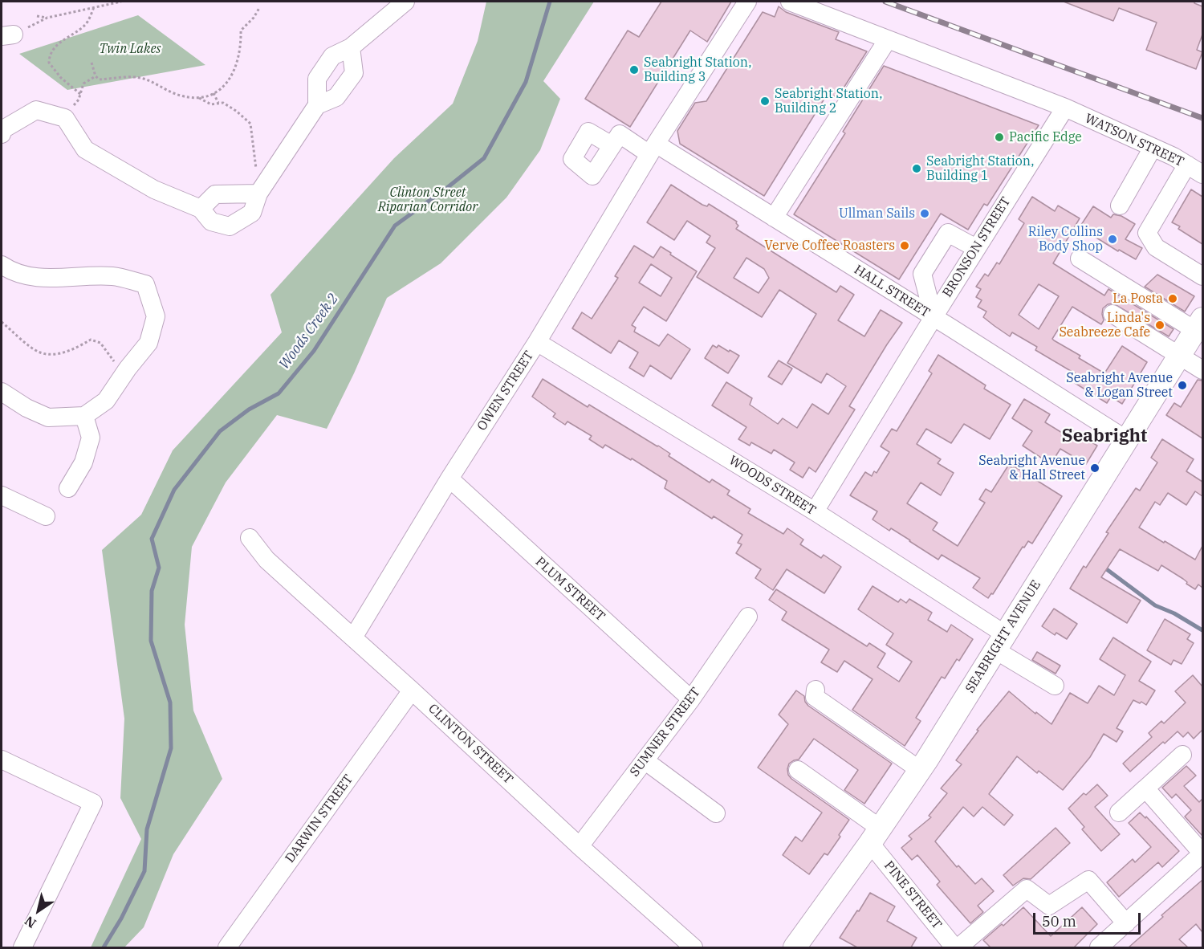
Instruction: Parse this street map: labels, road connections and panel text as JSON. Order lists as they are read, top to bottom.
{
  "streets": {
    "main road": ["SEABRIGHT AVENUE"],
    "street": [
      "WATSON STREET",
      "BRONSON STREET",
      "HALL STREET",
      "OWEN STREET",
      "WOODS STREET",
      "PLUM STREET",
      "SUMNER STREET",
      "CLINTON STREET",
      "DARWIN STREET",
      "PINE STREET"
    ]
  },
  "crossings": [
    ["WATSON STREET", "BRONSON STREET"],
    ["BRONSON STREET", "HALL STREET"],
    ["BRONSON STREET", "WOODS STREET"],
    ["HALL STREET", "OWEN STREET"],
    ["HALL STREET", "SEABRIGHT AVENUE"],
    ["OWEN STREET", "WOODS STREET"],
    ["OWEN STREET", "PLUM STREET"],
    ["OWEN STREET", "CLINTON STREET"],
    ["WOODS STREET", "SEABRIGHT AVENUE"],
    ["PLUM STREET", "SUMNER STREET"],
    ["SEABRIGHT AVENUE", "PINE STREET"],
    ["SUMNER STREET", "CLINTON STREET"],
    ["CLINTON STREET", "DARWIN STREET"]
  ],
  "districts": ["Seabright"],
  "water": ["Woods Creek 2"],
  "parks": ["Twin Lakes", "Clinton Street Riparian Corridor"],
  "places": [
    "Seabright Station, Building 3",
    "Seabright Station, Building 2",
    "Pacific Edge",
    "Seabright Station, Building 1",
    "Ullman Sails",
    "Riley Collins Body Shop",
    "Verve Coffee Roasters",
    "La Posta",
    "Linda's Seabreeze Cafe",
    "Seabright Avenue & Logan Street",
    "Seabright Avenue & Hall Street"
  ],
  "scale_bar": "50 m",
  "north": "bottom left"
}
